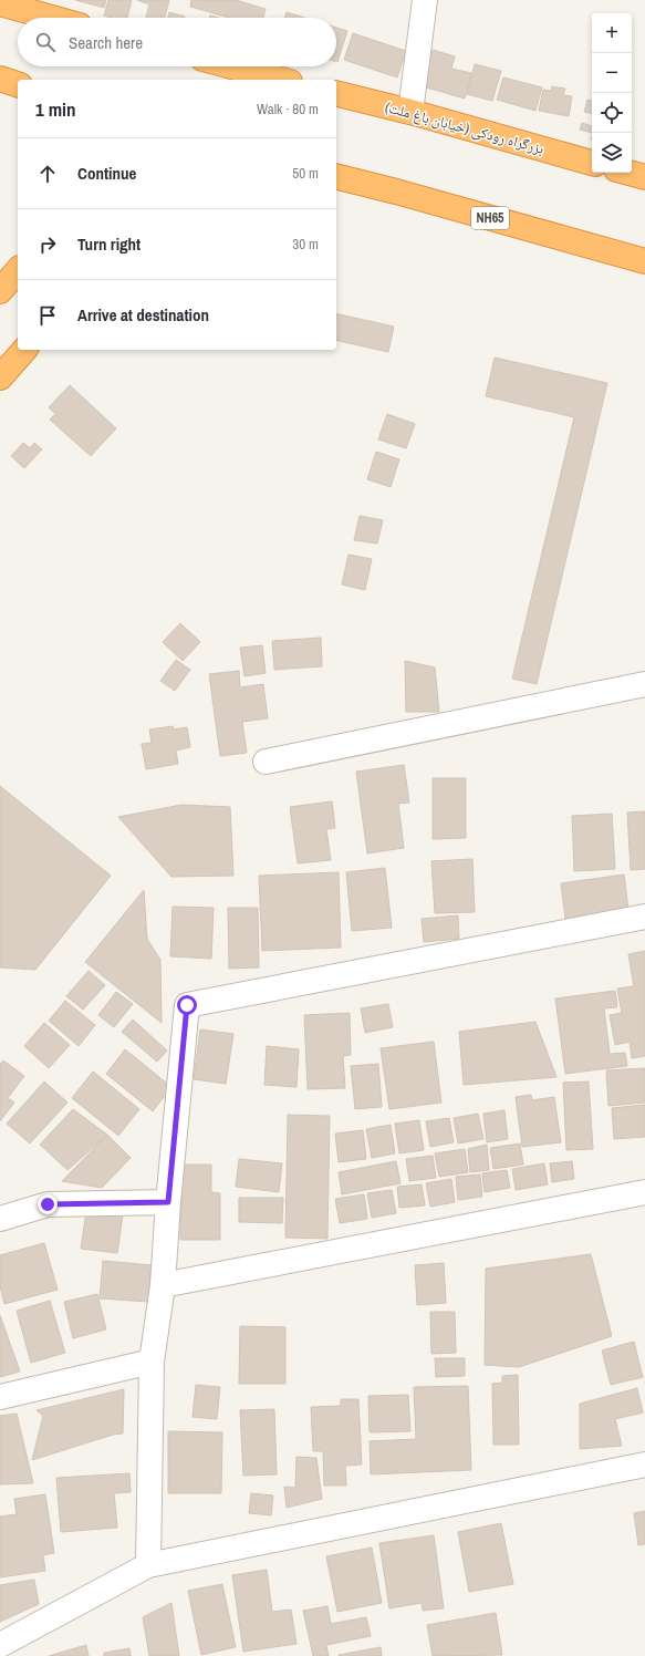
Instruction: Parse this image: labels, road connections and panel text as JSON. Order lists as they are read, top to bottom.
{
  "streets": {
    "highway": ["بزرگراه رودکی (خیابان باغ ملت)", "NH65"]
  },
  "page": {
    "map_buttons": ["+", "−"],
    "search": "Search here",
    "heading": ["1 min", "Walk · 80 m"],
    "list": [
      ["Continue", "50 m"],
      ["Turn right", "30 m"],
      "Arrive at destination"
    ]
  }
}
